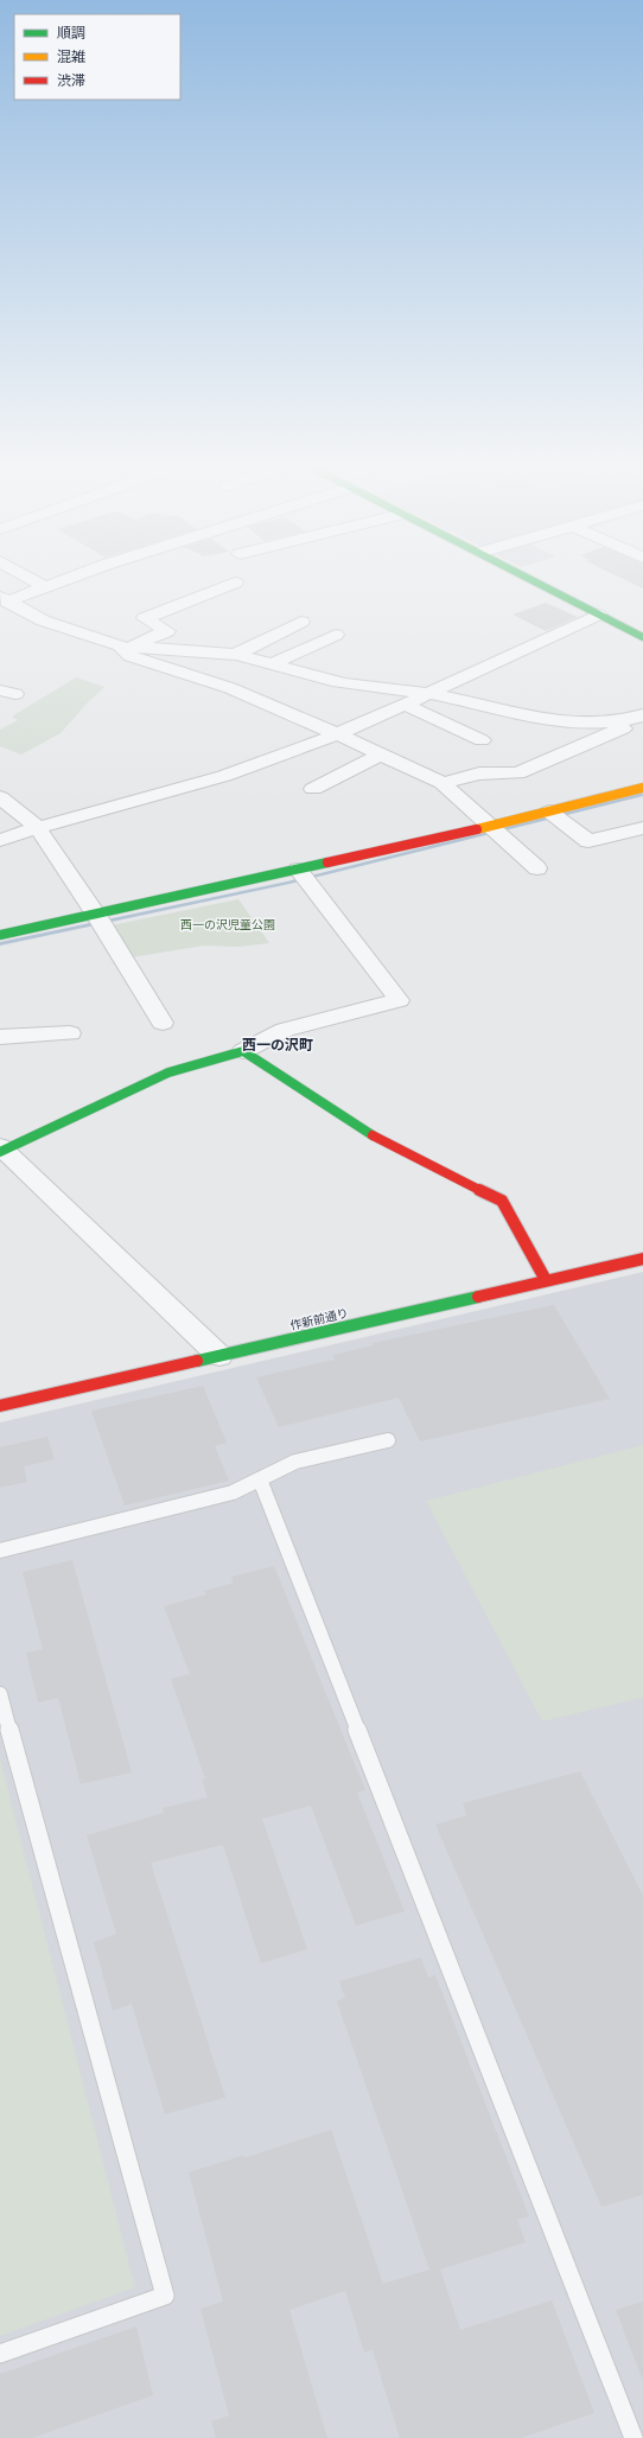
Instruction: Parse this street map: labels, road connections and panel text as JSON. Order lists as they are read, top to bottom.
{
  "streets": {
    "street": ["作新前通り"]
  },
  "districts": ["西一の沢町"],
  "parks": ["西一の沢児童公園"],
  "legend": ["順調", "混雑", "渋滞"]
}
